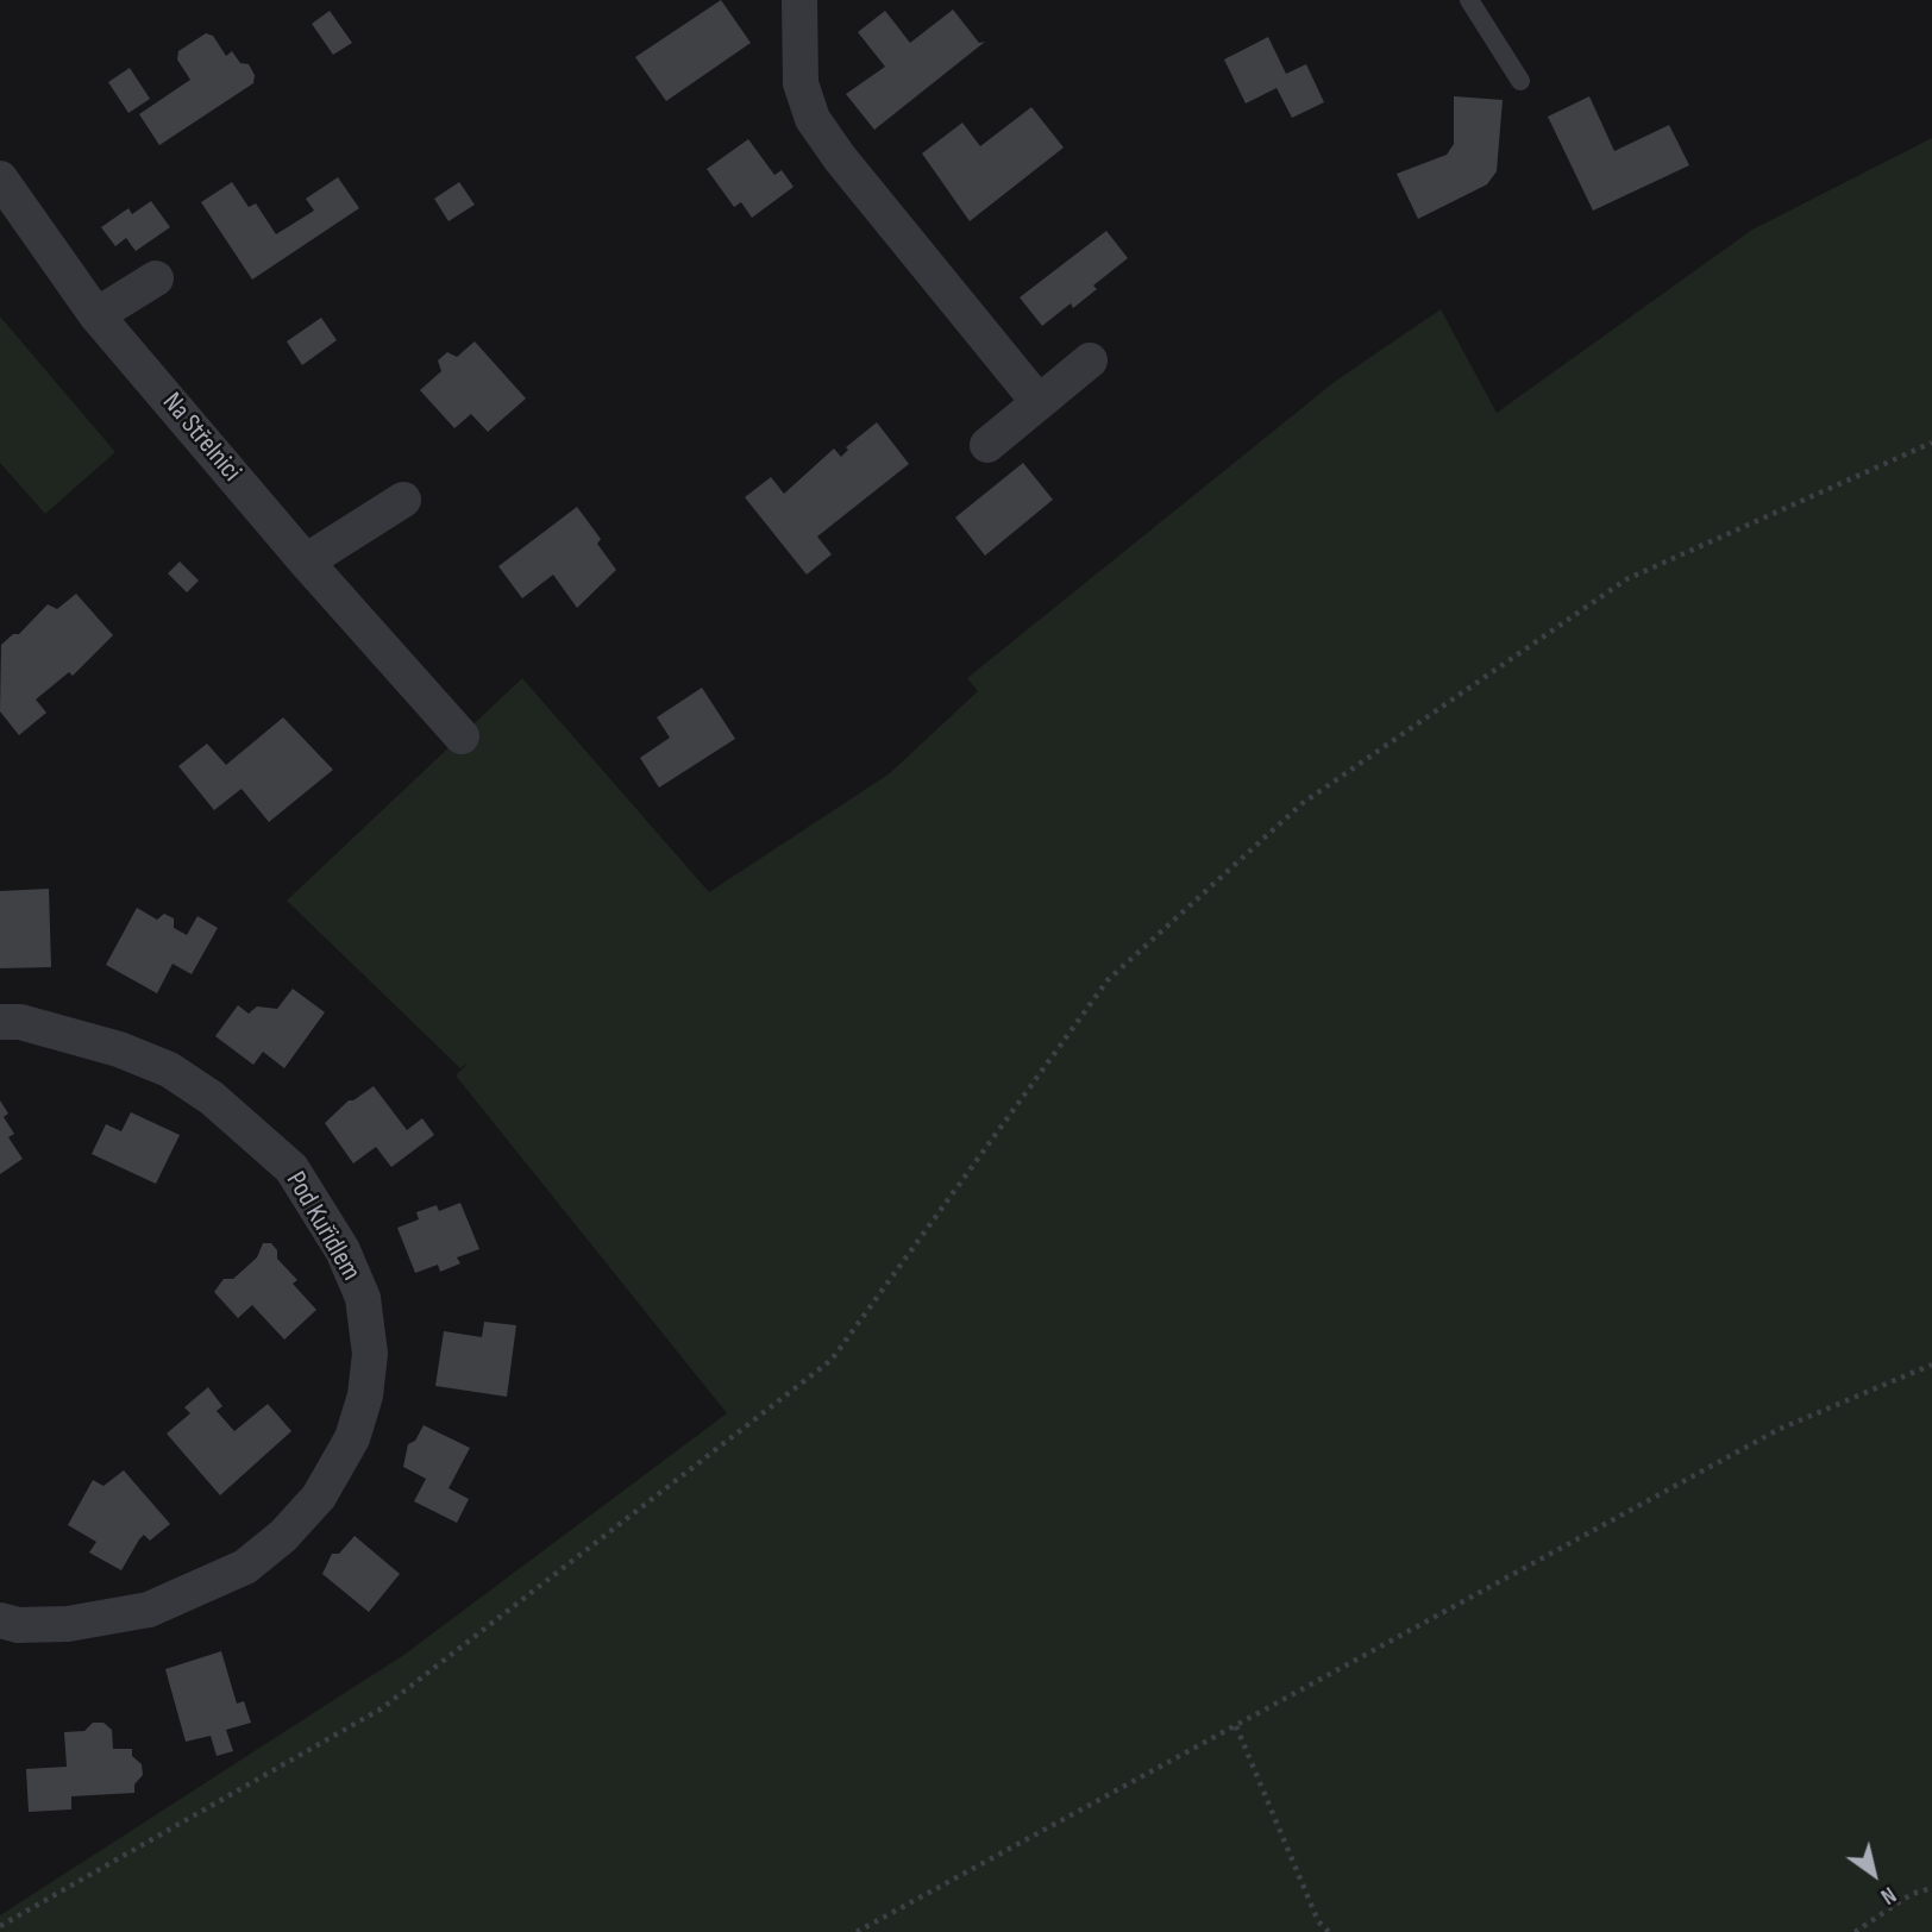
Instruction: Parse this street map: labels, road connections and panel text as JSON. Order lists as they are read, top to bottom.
{
  "streets": {
    "street": ["Na Střelnici", "Pod Kuřidlem"]
  },
  "north": "bottom right"
}
